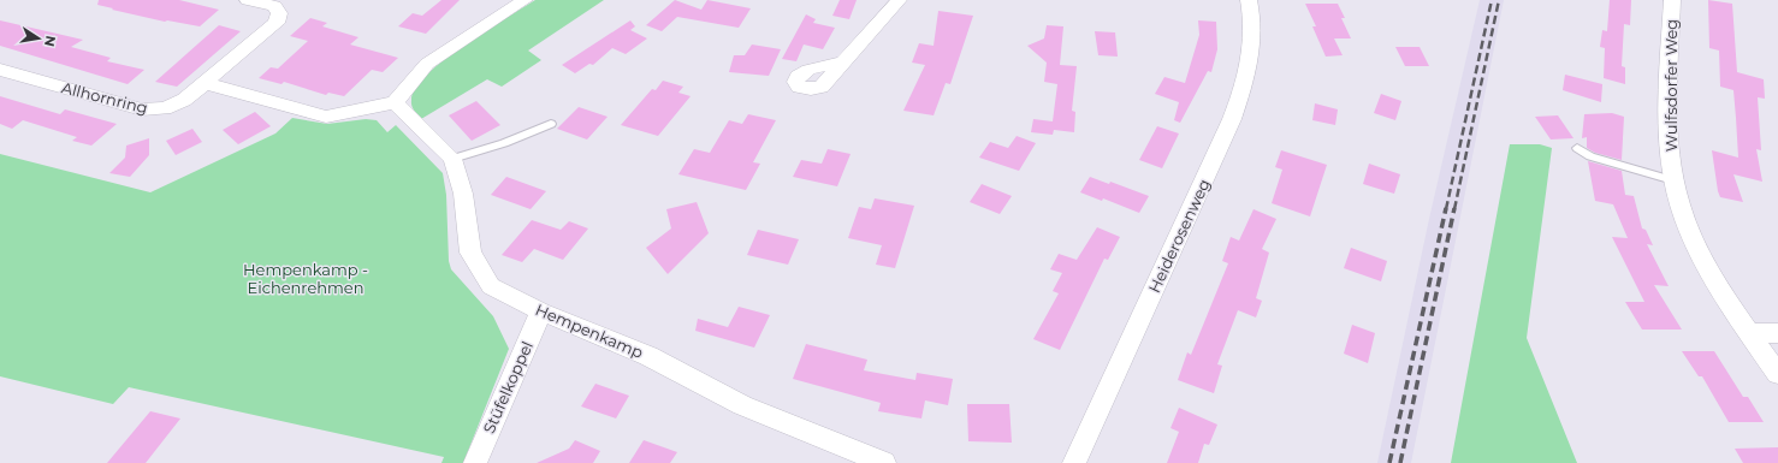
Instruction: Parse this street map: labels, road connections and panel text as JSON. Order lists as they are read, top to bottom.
{
  "streets": {
    "street": [
      "Wulfsdorfer Weg",
      "Allhornring",
      "Heiderosenweg",
      "Hempenkamp",
      "Stüfelkoppel"
    ]
  },
  "crossings": [
    ["Hempenkamp", "Stüfelkoppel"]
  ],
  "parks": ["Hempenkamp - Eichenrehmen"],
  "north": "right"
}
